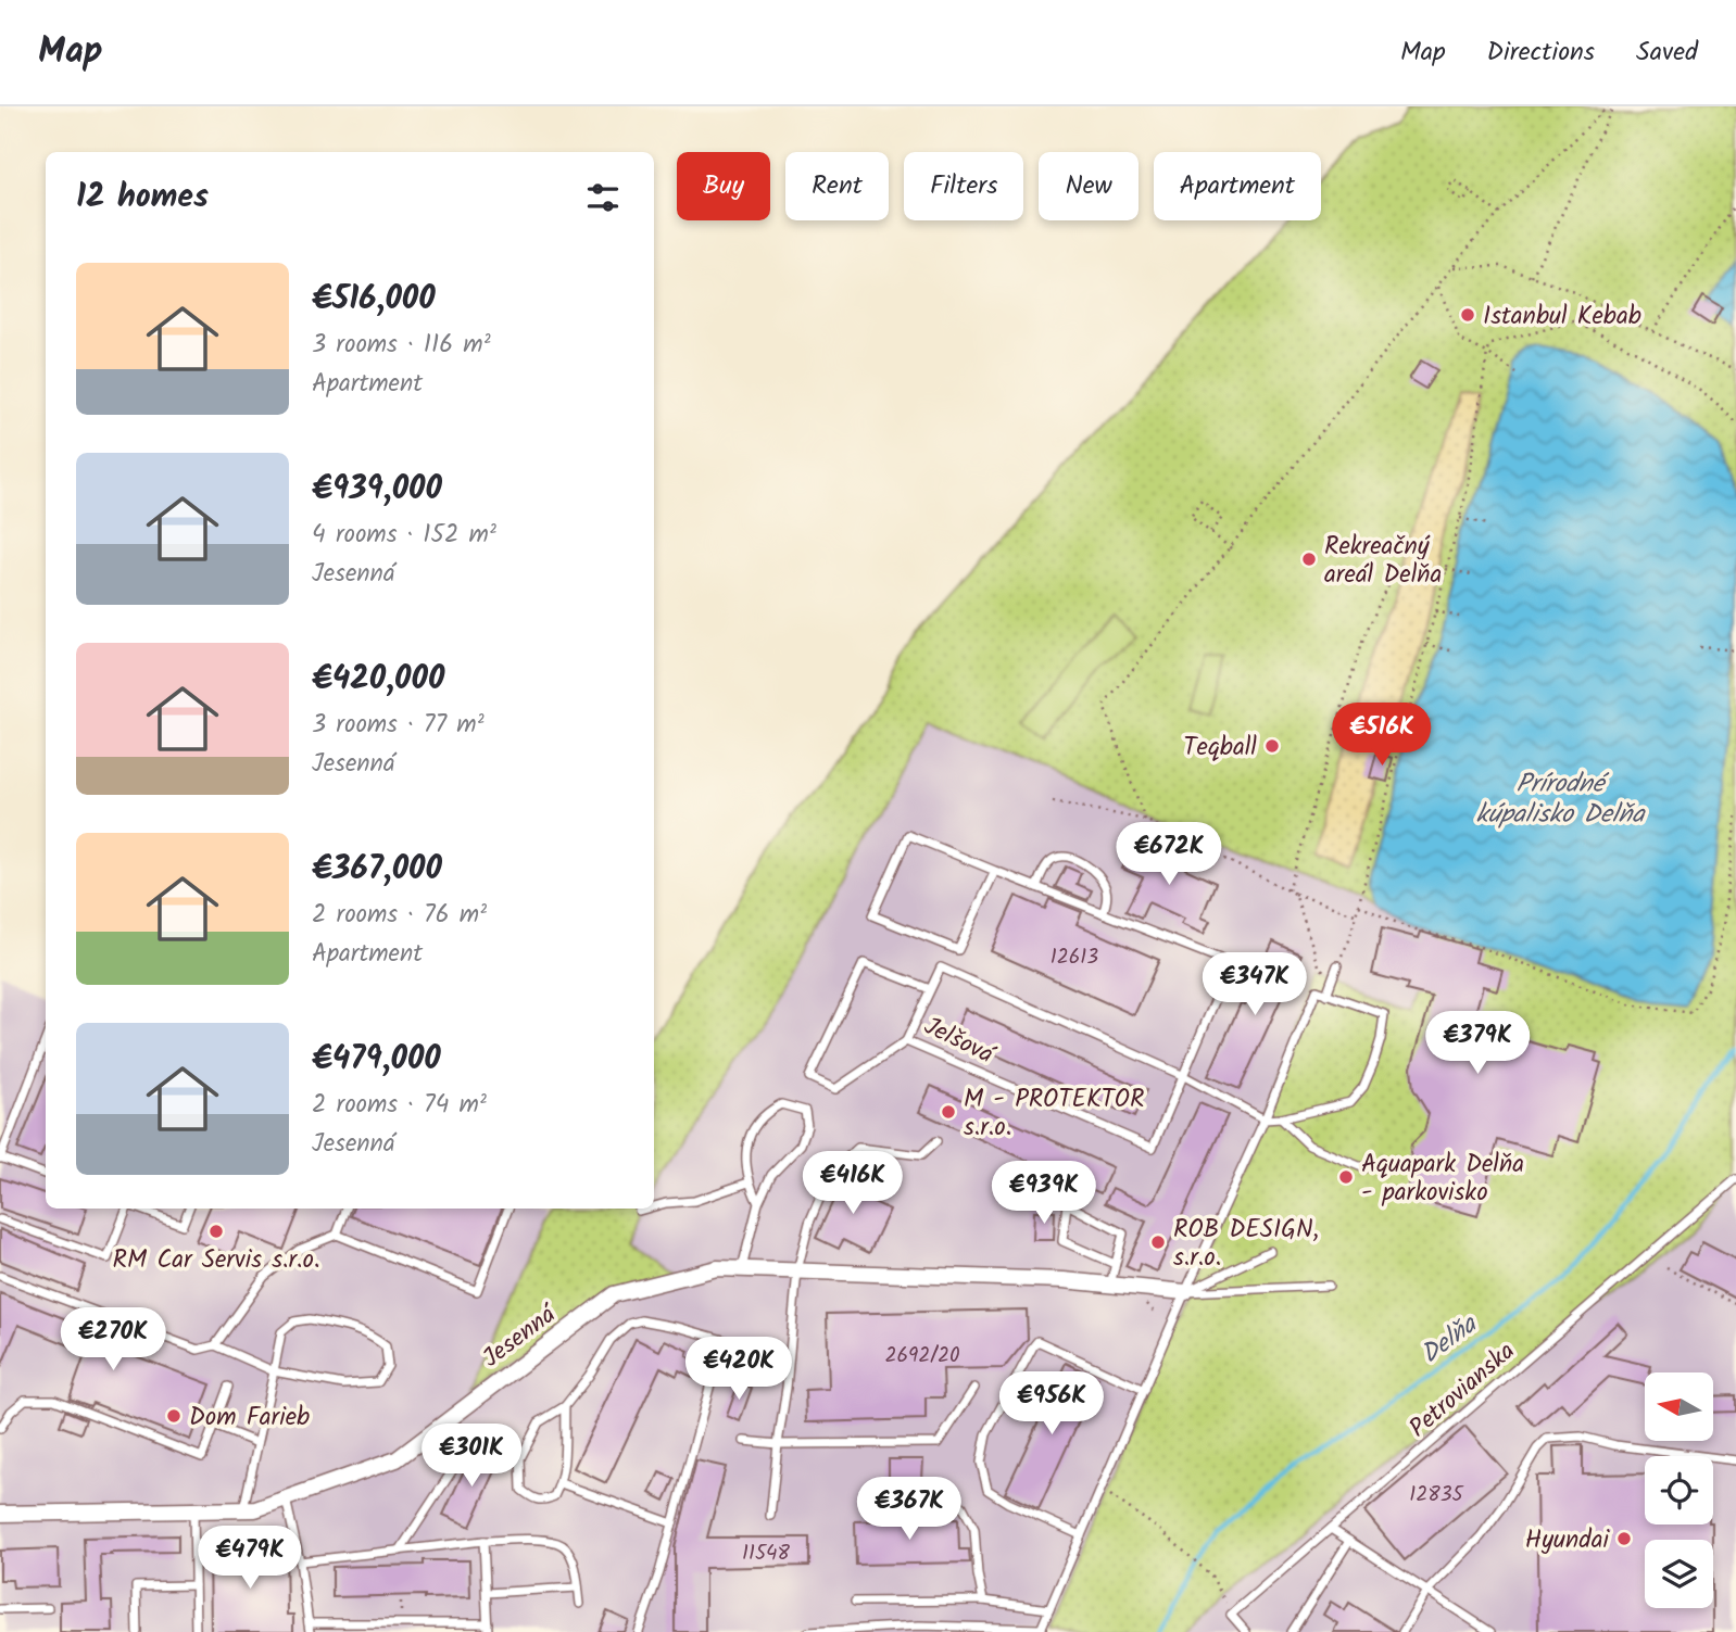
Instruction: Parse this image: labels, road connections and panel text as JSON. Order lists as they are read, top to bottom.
{
  "streets": {
    "street": ["Jesenná"],
    "lane": ["Jelšová", "Petrovianska"]
  },
  "water": ["Prírodné kúpalisko Delňa", "Delňa"],
  "places": [
    "Istanbul Kebab",
    "Rekreačný areál Delňa",
    "Teqball",
    "M - PROTEKTOR s.r.o.",
    "Aquapark Delňa - parkovisko",
    "RM Car Servis s.r.o.",
    "ROB DESIGN, s.r.o.",
    "Dom Farieb",
    "Hyundai"
  ],
  "house_numbers": [
    "12613",
    "2692/20",
    "12835",
    "11548"
  ],
  "north": "left",
  "page": {
    "header": "Map",
    "nav": ["Map", "Directions", "Saved"],
    "chip": [
      "Buy",
      "Rent",
      "Filters",
      "New",
      "Apartment"
    ],
    "heading": "12 homes",
    "list": [
      {
        "name": "€516,000",
        "note": "3 rooms · 116 m² · Apartment"
      },
      {
        "name": "€939,000",
        "note": "4 rooms · 152 m² · Jesenná"
      },
      {
        "name": "€420,000",
        "note": "3 rooms · 77 m² · Jesenná"
      },
      {
        "name": "€367,000",
        "note": "2 rooms · 76 m² · Apartment"
      },
      {
        "name": "€479,000",
        "note": "2 rooms · 74 m² · Jesenná"
      }
    ],
    "price": [
      "€516K",
      "€672K",
      "€347K",
      "€379K",
      "€416K",
      "€939K",
      "€270K",
      "€420K",
      "€956K",
      "€301K",
      "€367K",
      "€479K"
    ]
  }
}
